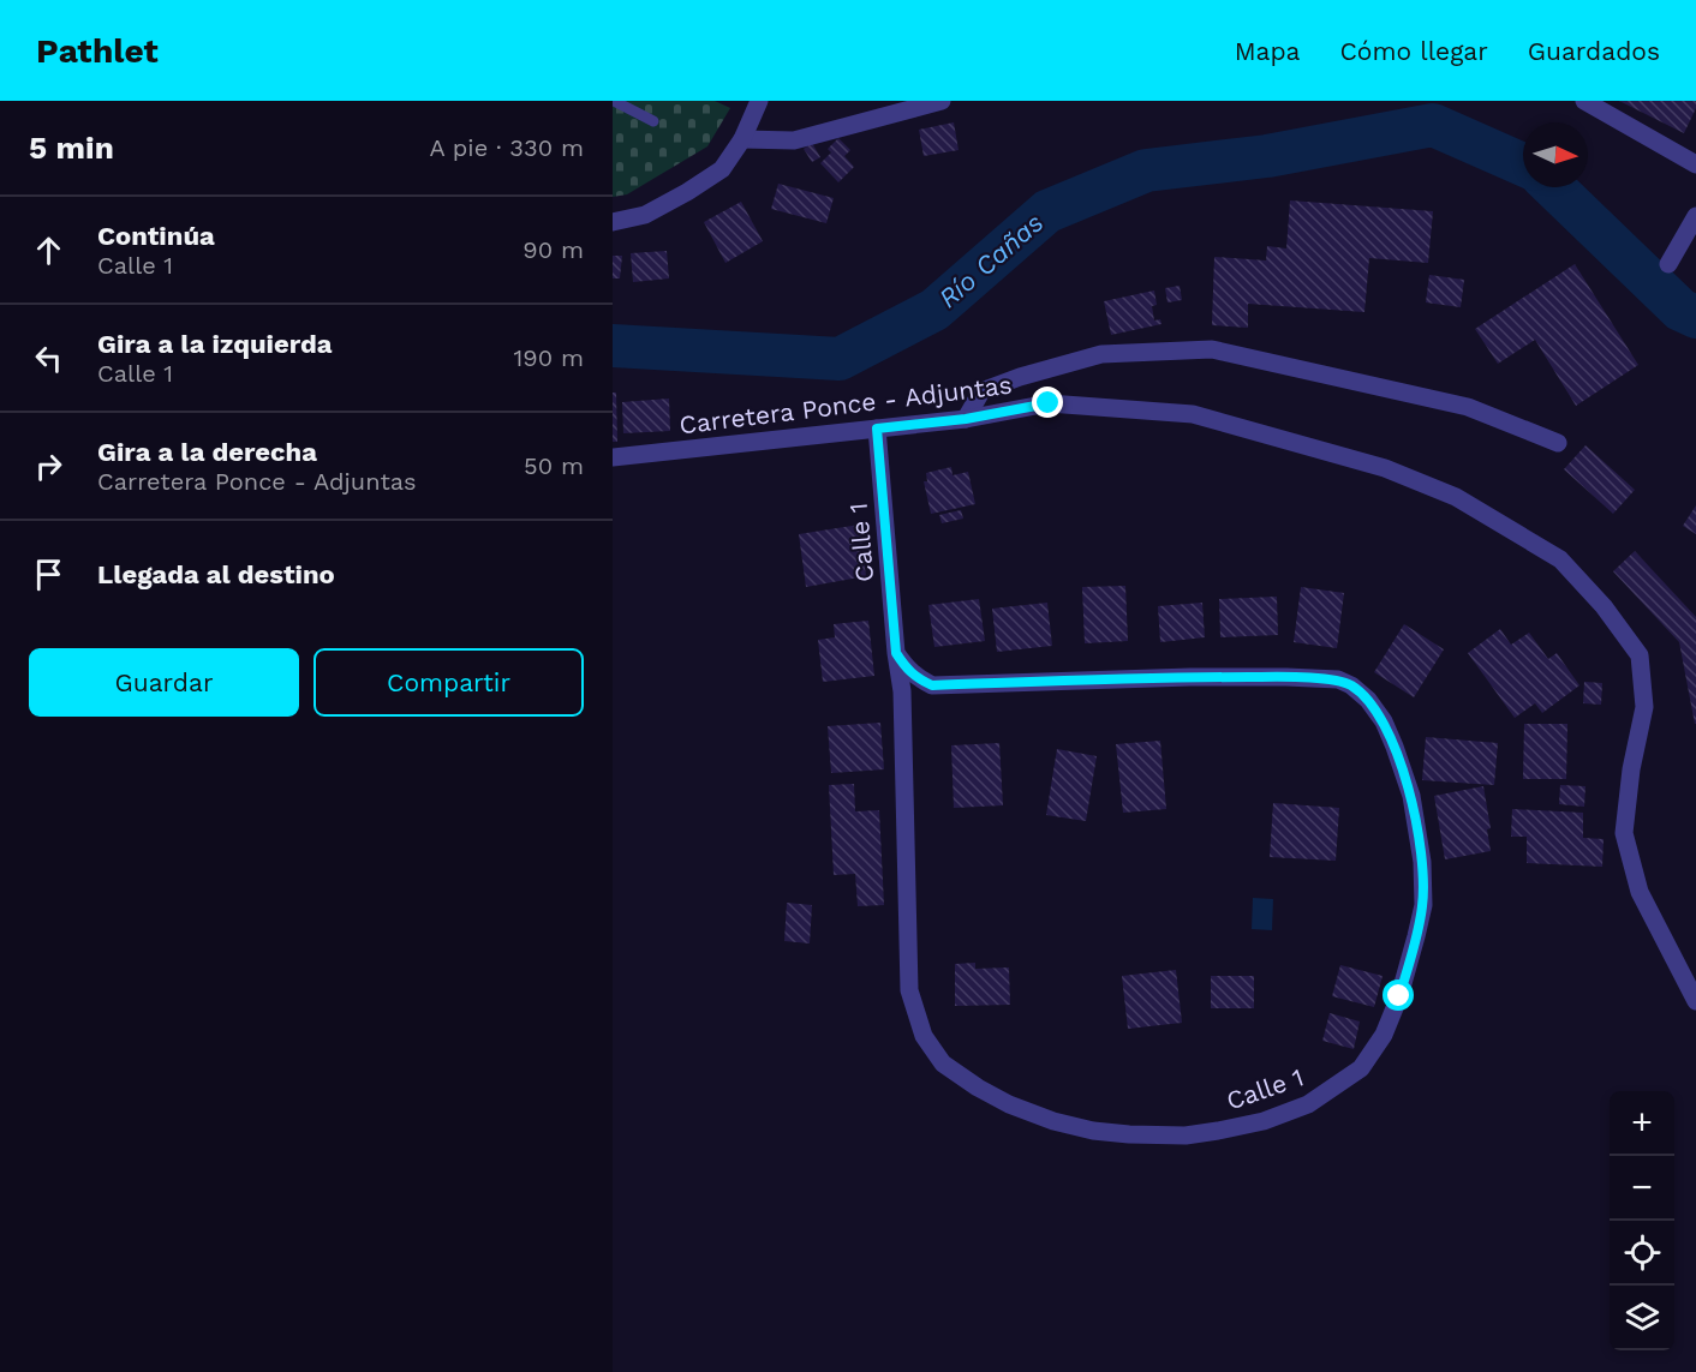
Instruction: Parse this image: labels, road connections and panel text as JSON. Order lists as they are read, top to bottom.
{
  "streets": {
    "street": ["Carretera Ponce - Adjuntas", "Calle 1"]
  },
  "crossings": [
    ["Carretera Ponce - Adjuntas", "Calle 1"]
  ],
  "water": ["Río Cañas"],
  "north": "right",
  "page": {
    "header": "Pathlet",
    "nav": ["Mapa", "Cómo llegar", "Guardados"],
    "heading": ["5 min", "A pie · 330 m"],
    "list": [
      ["Continúa", "Calle 1", "90 m"],
      ["Gira a la izquierda", "Calle 1", "190 m"],
      ["Gira a la derecha", "Carretera Ponce - Adjuntas", "50 m"],
      "Llegada al destino"
    ],
    "buttons": ["Guardar", "Compartir"],
    "map_buttons": ["+", "−"]
  }
}
